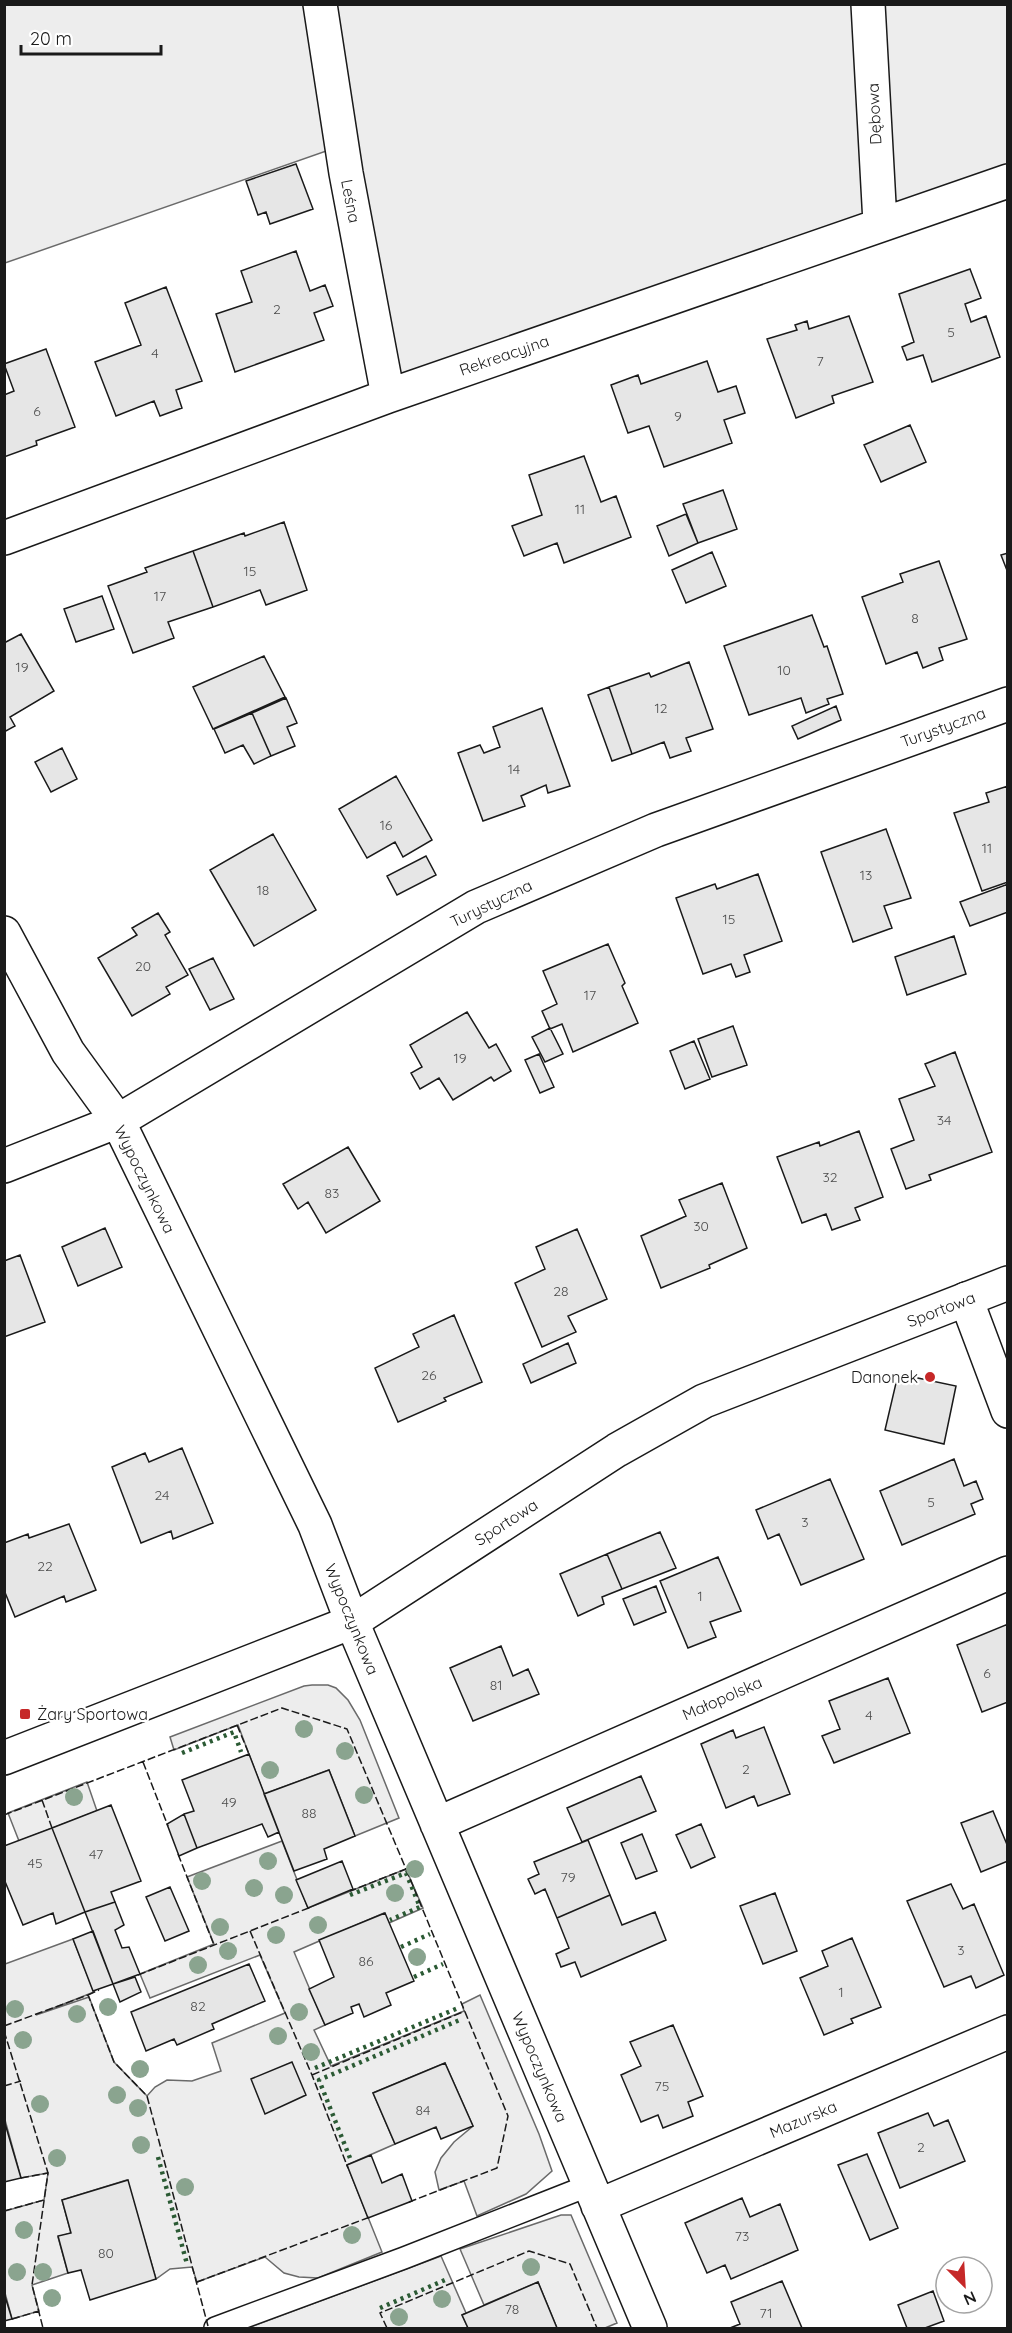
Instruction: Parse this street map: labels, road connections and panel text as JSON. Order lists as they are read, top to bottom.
{
  "streets": {
    "street": [
      "Dębowa",
      "Leśna",
      "Rekreacyjna",
      "Turystyczna",
      "Wypoczynkowa",
      "Sportowa",
      "Małopolska",
      "Mazurska"
    ]
  },
  "crossings": [
    ["Dębowa", "Rekreacyjna"],
    ["Leśna", "Rekreacyjna"],
    ["Turystyczna", "Wypoczynkowa"],
    ["Wypoczynkowa", "Sportowa"],
    ["Wypoczynkowa", "Małopolska"],
    ["Wypoczynkowa", "Mazurska"]
  ],
  "places": {
    "other": ["Danonek"],
    "transit": ["Żary Sportowa"]
  },
  "house_numbers": [
    "2",
    "5",
    "4",
    "7",
    "6",
    "9",
    "11",
    "15",
    "17",
    "8",
    "19",
    "10",
    "12",
    "14",
    "16",
    "11",
    "13",
    "18",
    "15",
    "20",
    "17",
    "19",
    "34",
    "32",
    "83",
    "30",
    "28",
    "26",
    "24",
    "5",
    "3",
    "22",
    "1",
    "6",
    "81",
    "4",
    "2",
    "49",
    "88",
    "47",
    "45",
    "79",
    "3",
    "86",
    "1",
    "82",
    "75",
    "84",
    "2",
    "73",
    "80",
    "78",
    "71"
  ],
  "scale_bar": "20 m",
  "north": "bottom right"
}
